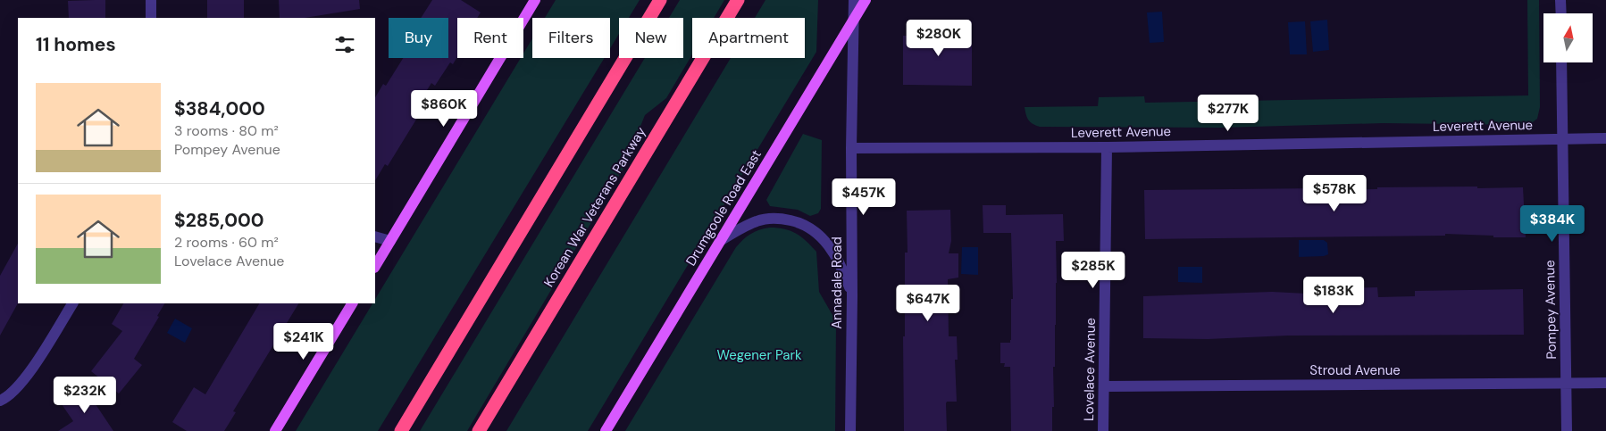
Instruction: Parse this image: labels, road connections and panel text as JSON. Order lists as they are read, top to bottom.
{
  "streets": {
    "highway": ["Korean War Veterans Parkway"],
    "main road": ["Drumgoole Road East"],
    "street": [
      "Leverett Avenue",
      "Annadale Road",
      "Pompey Avenue",
      "Lovelace Avenue",
      "Stroud Avenue"
    ]
  },
  "crossings": [
    ["Leverett Avenue", "Annadale Road"],
    ["Leverett Avenue", "Pompey Avenue"],
    ["Leverett Avenue", "Lovelace Avenue"],
    ["Drumgoole Road East", "Annadale Road"],
    ["Pompey Avenue", "Stroud Avenue"],
    ["Lovelace Avenue", "Stroud Avenue"]
  ],
  "parks": ["Wegener Park"],
  "north": "top",
  "page": {
    "chip": [
      "Buy",
      "Rent",
      "Filters",
      "New",
      "Apartment"
    ],
    "heading": "11 homes",
    "price": [
      "$280K",
      "$860K",
      "$277K",
      "$578K",
      "$457K",
      "$384K",
      "$285K",
      "$183K",
      "$647K",
      "$241K",
      "$232K"
    ],
    "list": [
      {
        "name": "$384,000",
        "note": "3 rooms · 80 m² · Pompey Avenue"
      },
      {
        "name": "$285,000",
        "note": "2 rooms · 60 m² · Lovelace Avenue"
      }
    ]
  }
}
